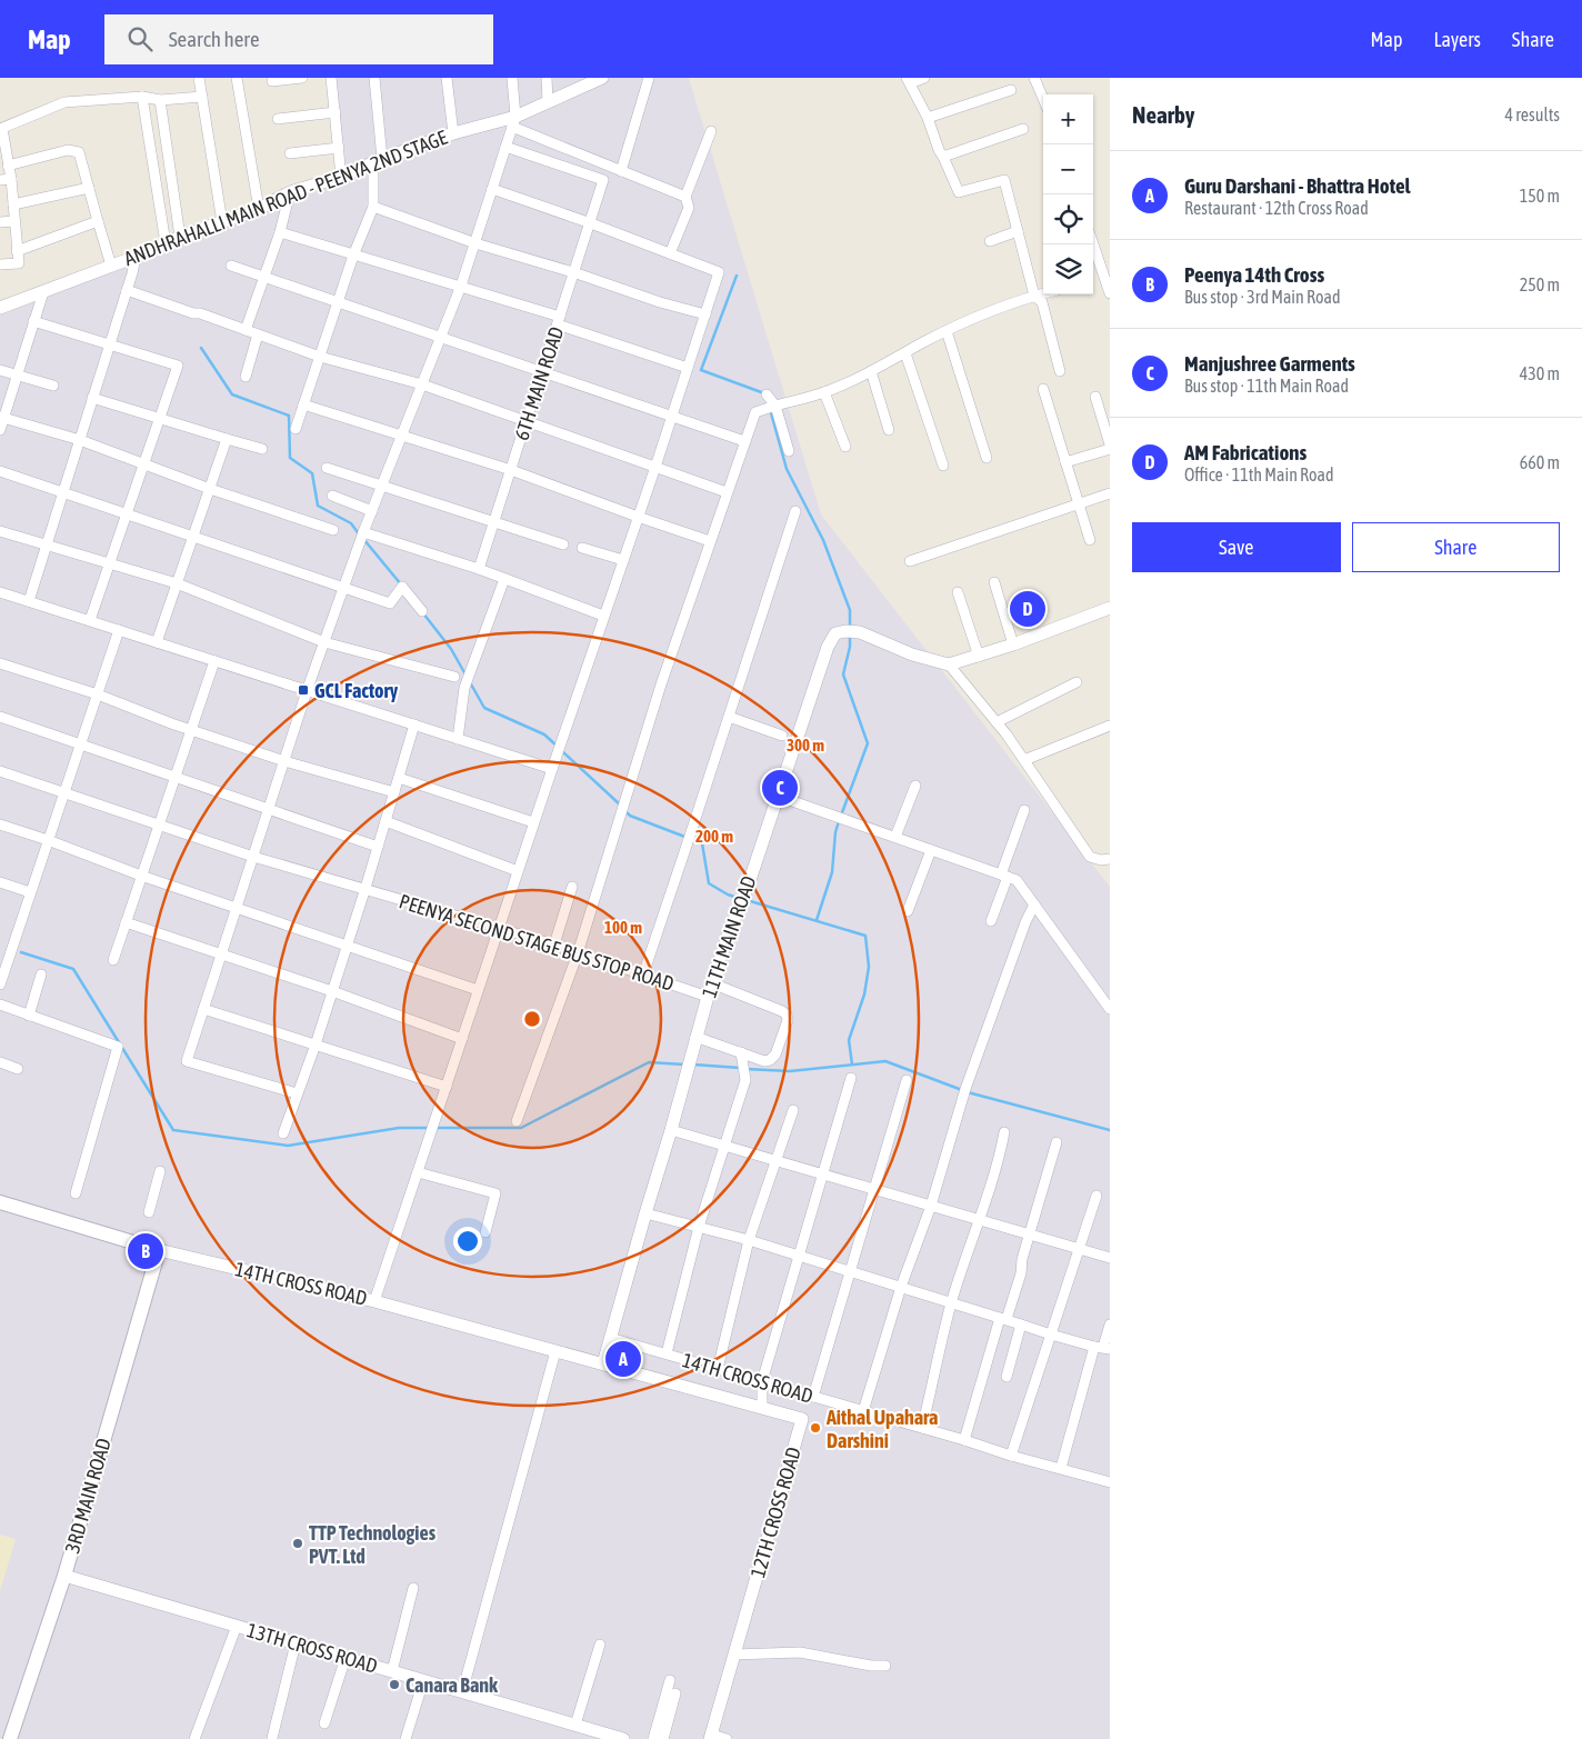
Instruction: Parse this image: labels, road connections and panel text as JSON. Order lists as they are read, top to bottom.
{
  "streets": {
    "main road": ["3RD MAIN ROAD"],
    "street": [
      "ANDHRAHALLI MAIN ROAD - PEENYA 2ND STAGE",
      "6TH MAIN ROAD",
      "11TH MAIN ROAD",
      "PEENYA SECOND STAGE BUS STOP ROAD",
      "14TH CROSS ROAD",
      "12TH CROSS ROAD",
      "13TH CROSS ROAD"
    ]
  },
  "crossings": [
    ["11TH MAIN ROAD", "PEENYA SECOND STAGE BUS STOP ROAD"],
    ["11TH MAIN ROAD", "14TH CROSS ROAD"],
    ["11TH MAIN ROAD", "12TH CROSS ROAD"],
    ["14TH CROSS ROAD", "3RD MAIN ROAD"],
    ["14TH CROSS ROAD", "12TH CROSS ROAD"],
    ["3RD MAIN ROAD", "13TH CROSS ROAD"]
  ],
  "places": {
    "transit": ["GCL Factory"],
    "other": ["Aithal Upahara Darshini", "TTP Technologies PVT. Ltd", "Canara Bank"]
  },
  "page": {
    "header": "Map",
    "search": "Search here",
    "nav": ["Map", "Layers", "Share"],
    "heading": ["Nearby", "4 results"],
    "map_buttons": ["+", "−"],
    "list": [
      {
        "mark": "A",
        "name": "Guru Darshani - Bhattra Hotel",
        "note": "Restaurant · 12th Cross Road",
        "value": "150 m"
      },
      {
        "mark": "B",
        "name": "Peenya 14th Cross",
        "note": "Bus stop · 3rd Main Road",
        "value": "250 m"
      },
      {
        "mark": "C",
        "name": "Manjushree Garments",
        "note": "Bus stop · 11th Main Road",
        "value": "430 m"
      },
      {
        "mark": "D",
        "name": "AM Fabrications",
        "note": "Office · 11th Main Road",
        "value": "660 m"
      }
    ],
    "buttons": ["Save", "Share"],
    "pins": [
      "D",
      "C",
      "B",
      "A"
    ]
  },
  "rings": ["300 m", "200 m", "100 m"]
}
